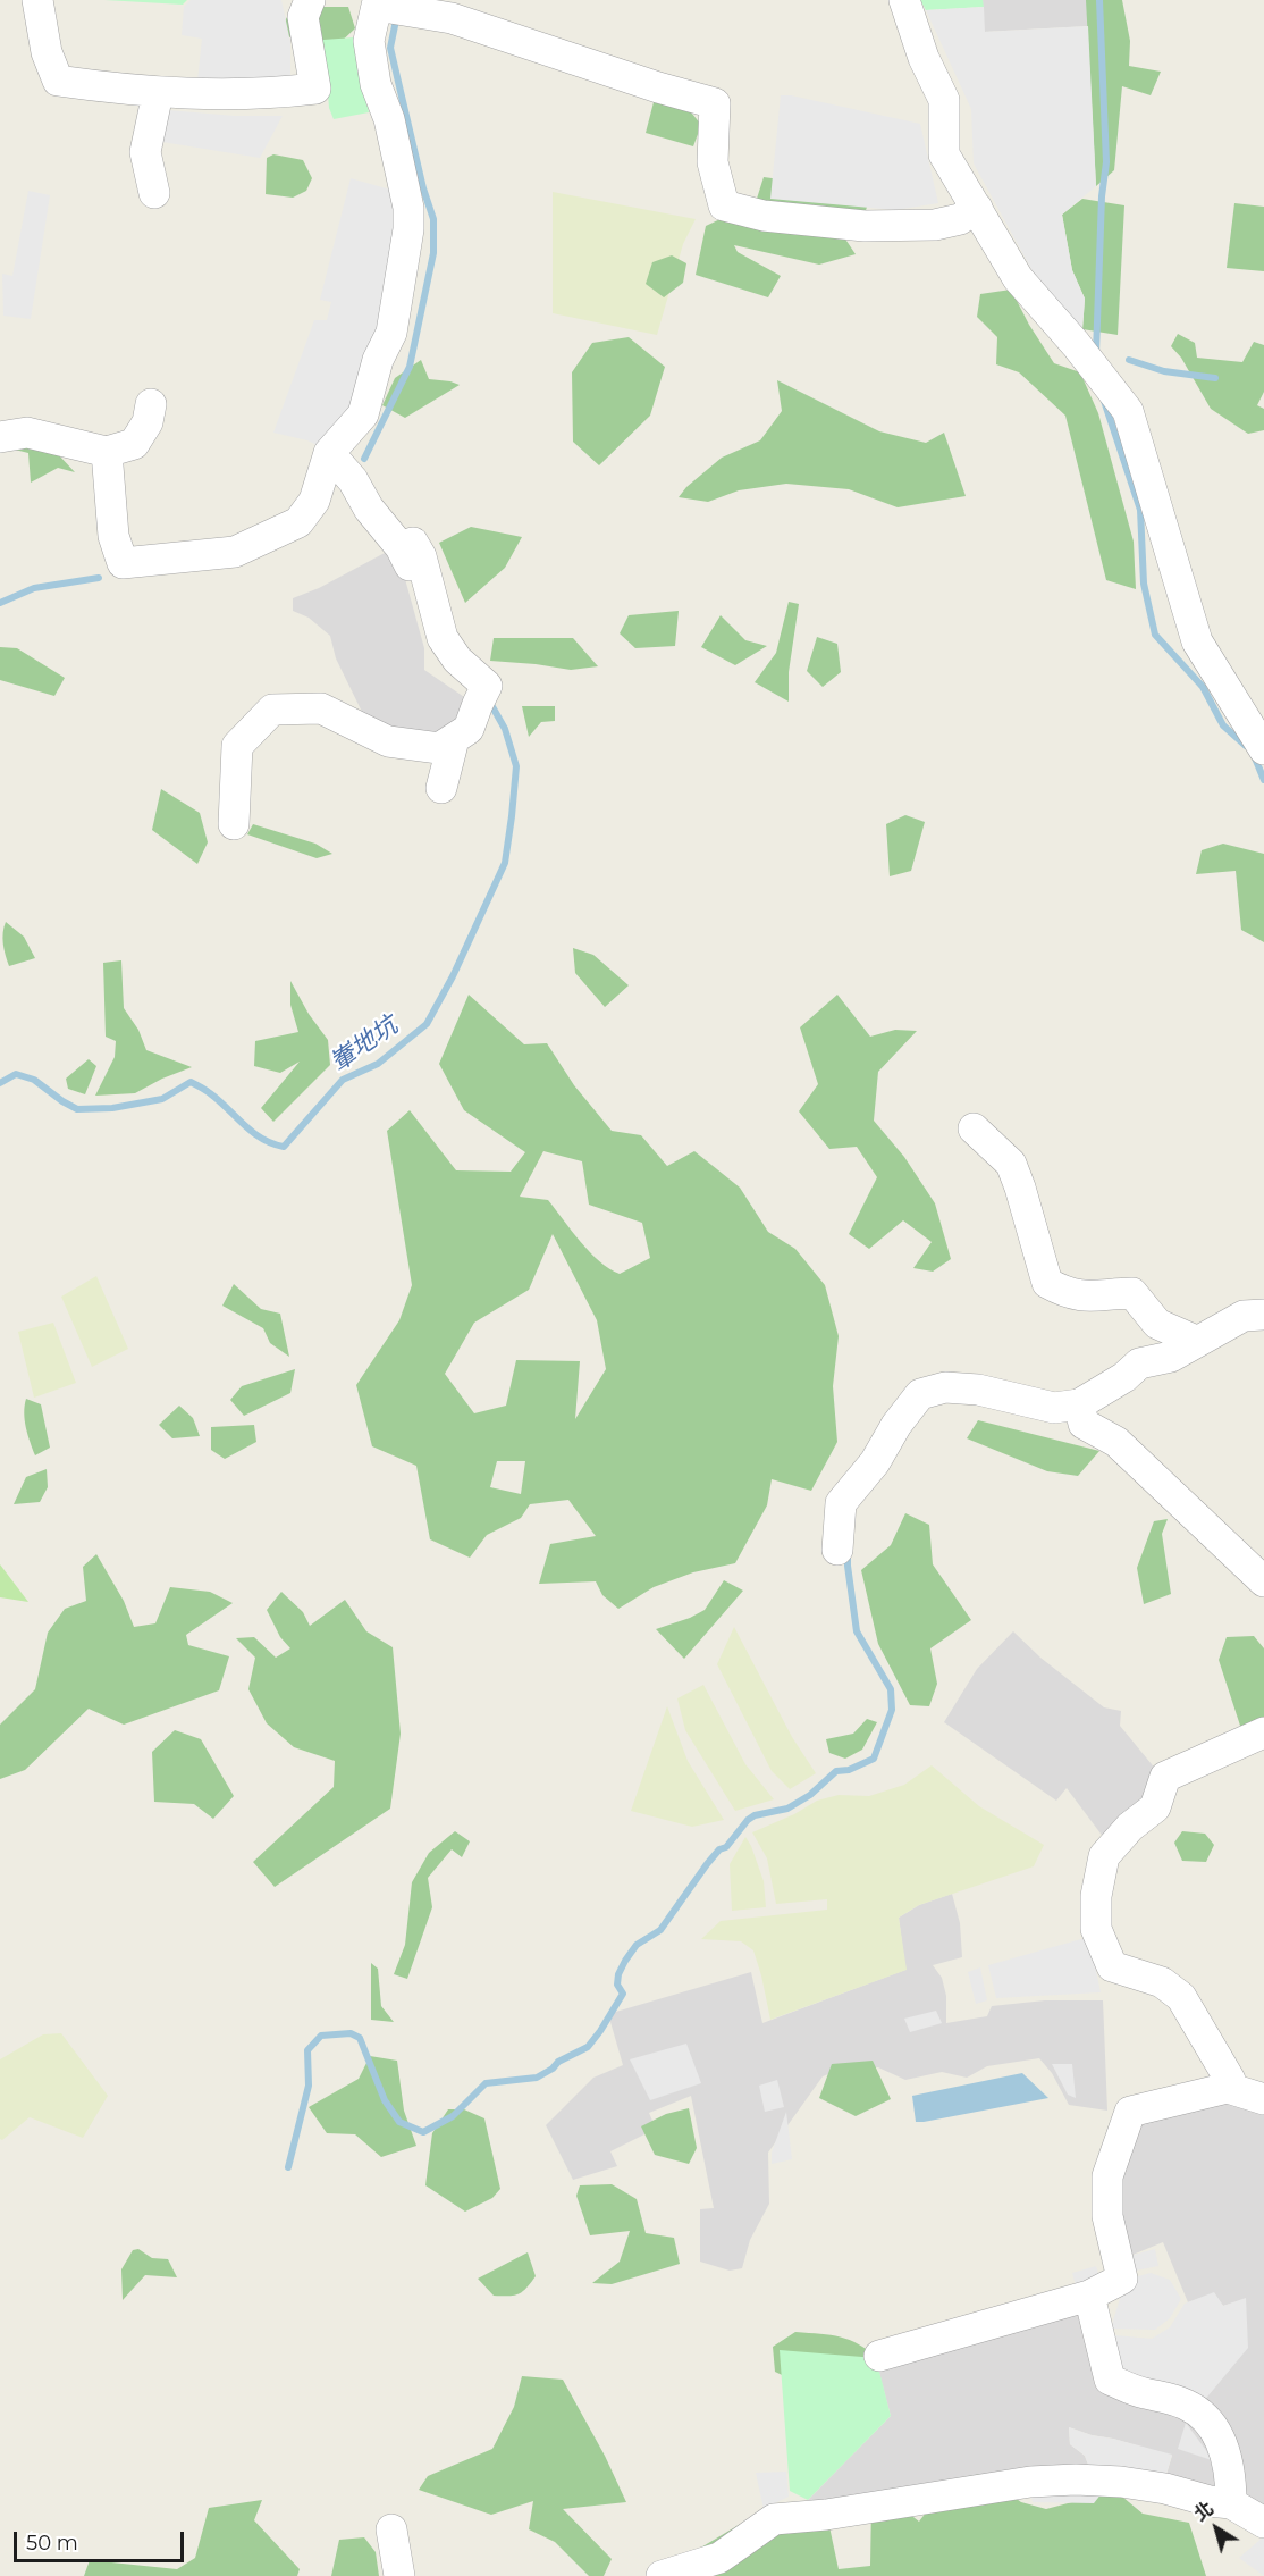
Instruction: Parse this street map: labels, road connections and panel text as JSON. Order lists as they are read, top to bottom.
{
  "water": ["輋地坑"],
  "scale_bar": "50 m",
  "north": "top left"
}
